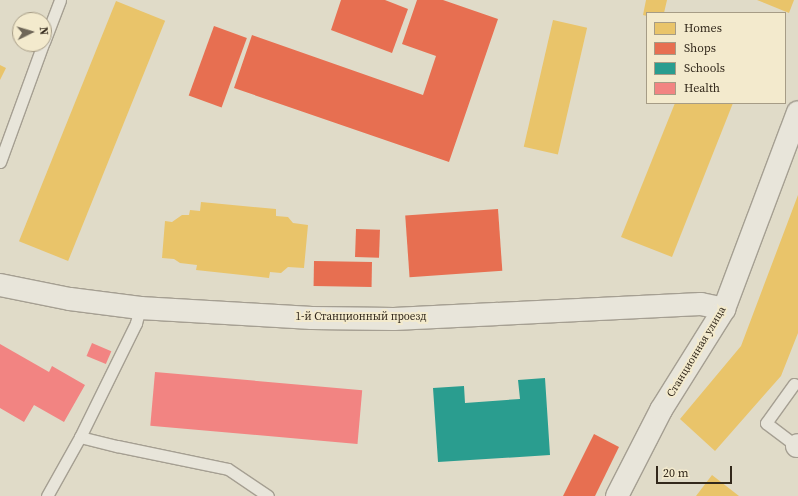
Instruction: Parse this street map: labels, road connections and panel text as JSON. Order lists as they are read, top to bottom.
{
  "streets": {
    "street": ["1-й Станционный проезд", "Станционная улица"]
  },
  "crossings": [
    ["1-й Станционный проезд", "Станционная улица"]
  ],
  "legend": [
    "Homes",
    "Shops",
    "Schools",
    "Health"
  ],
  "scale_bar": "20 m",
  "north": "right"
}
